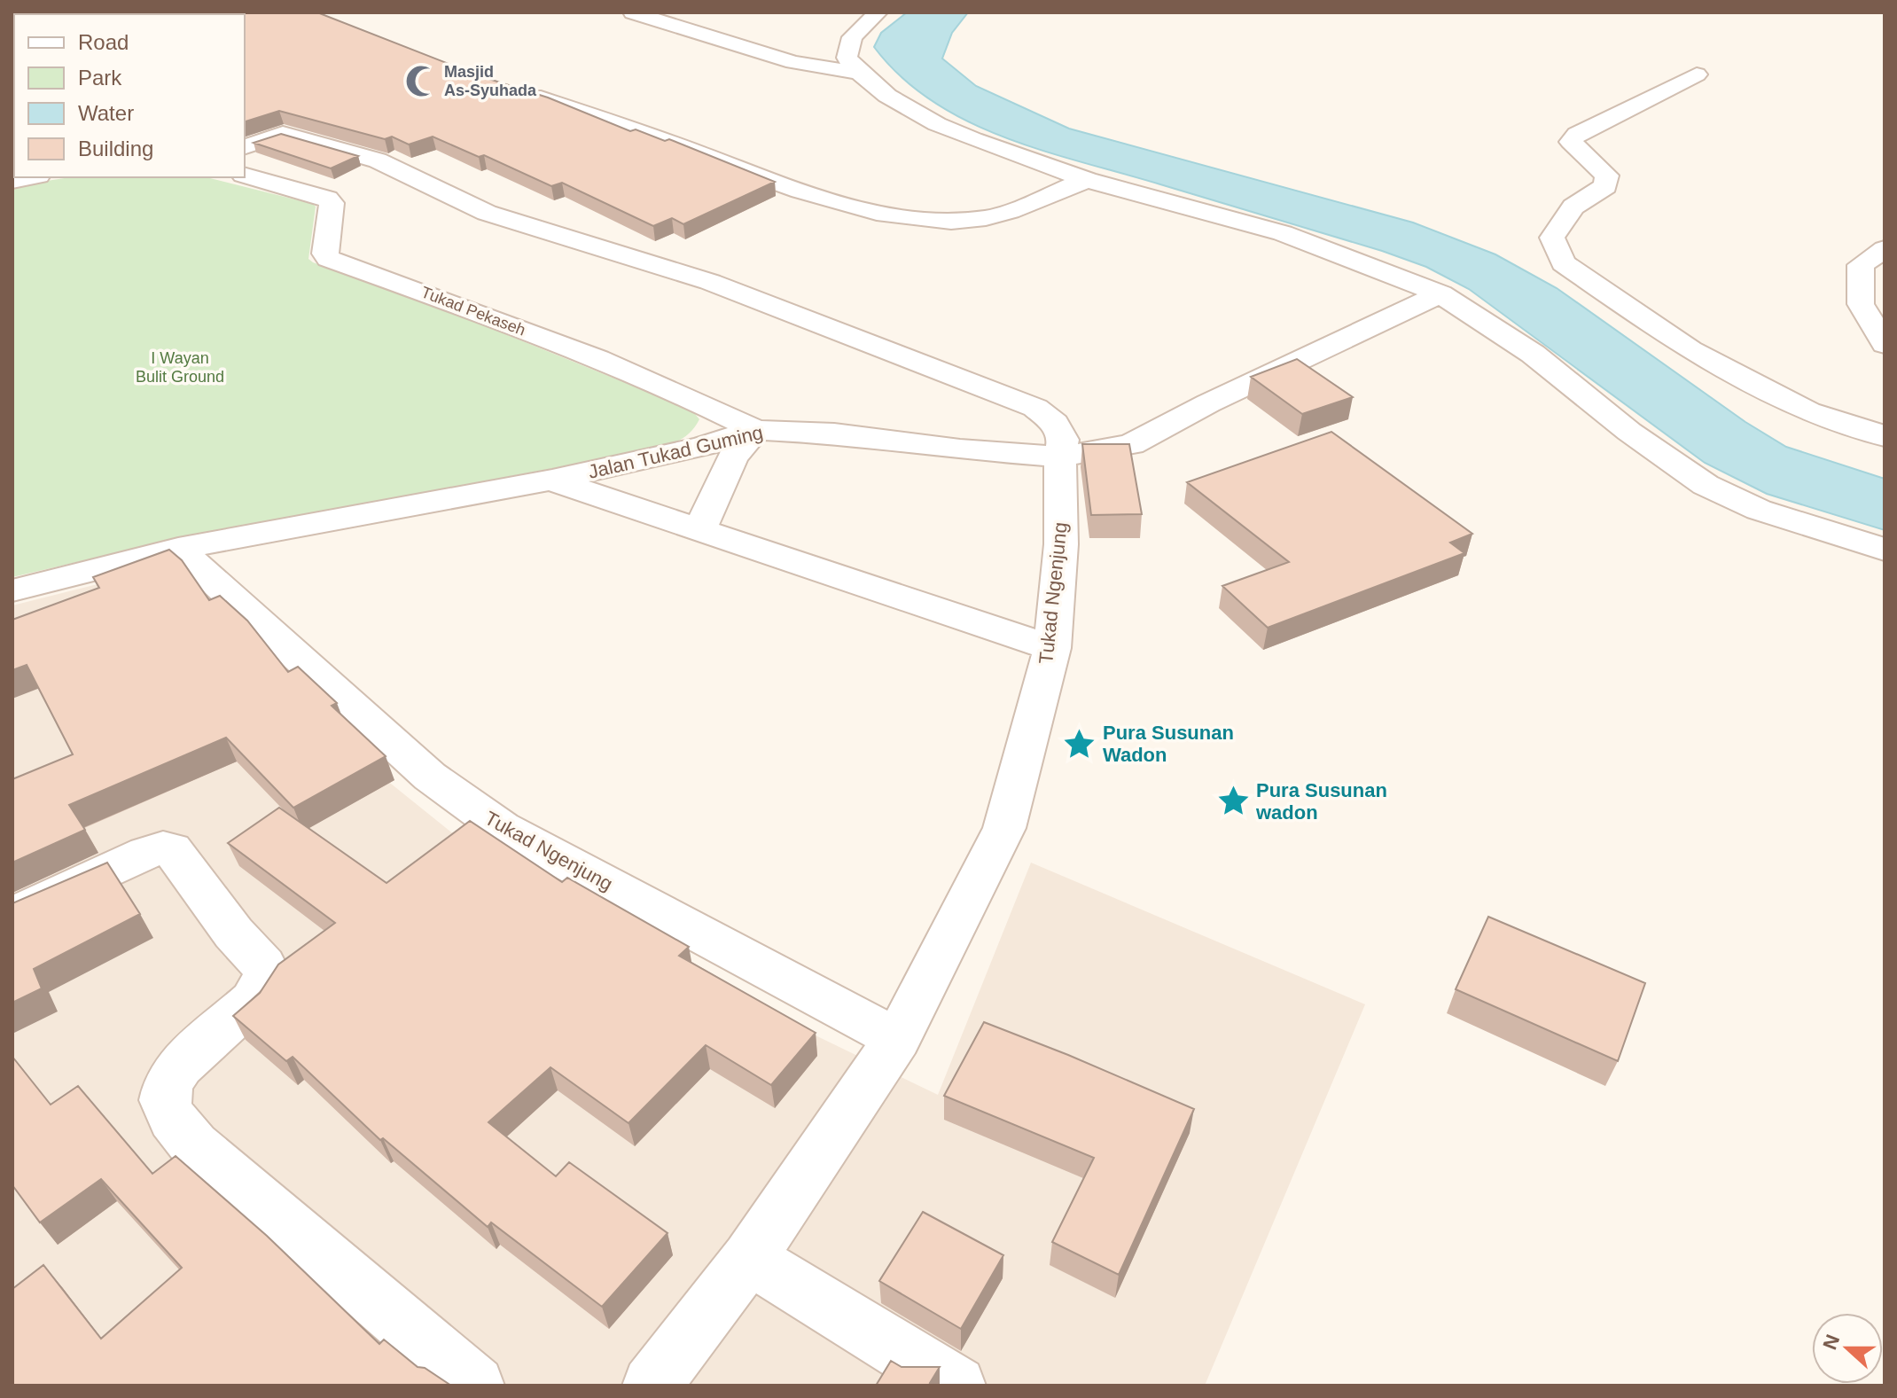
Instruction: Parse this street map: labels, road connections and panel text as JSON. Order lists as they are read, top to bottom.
{
  "streets": {
    "street": ["Tukad Pekaseh", "Jalan Tukad Guming", "Tukad Ngenjung"]
  },
  "crossings": [
    ["Tukad Pekaseh", "Jalan Tukad Guming"],
    ["Jalan Tukad Guming", "Tukad Ngenjung"]
  ],
  "parks": ["I Wayan Bulit Ground"],
  "places": {
    "mosque": ["Masjid As-Syuhada"],
    "place": ["Pura Susunan Wadon", "Pura Susunan wadon"]
  },
  "legend": [
    "Road",
    "Park",
    "Water",
    "Building"
  ],
  "north": "left"
}
